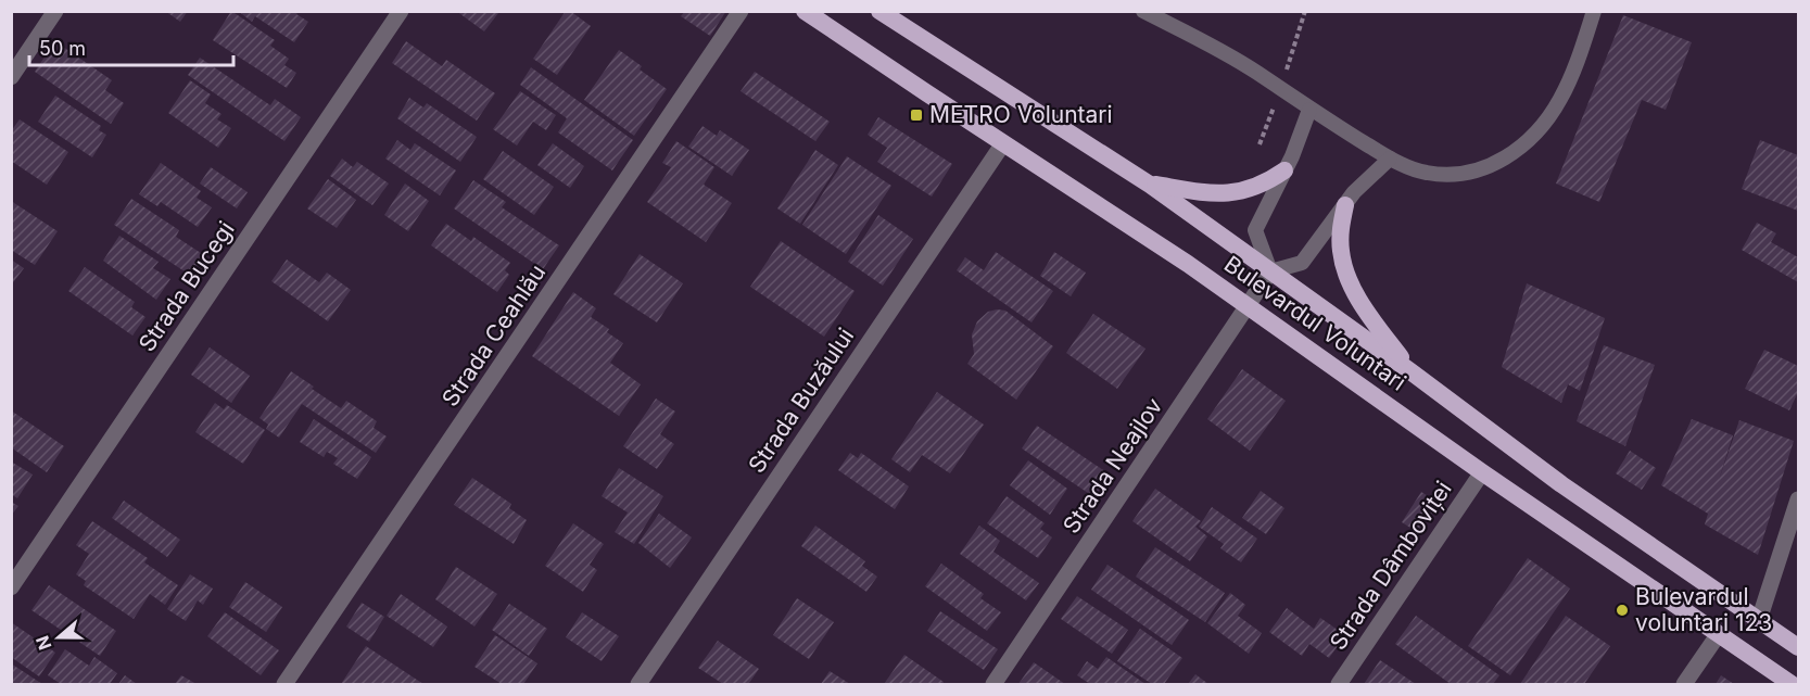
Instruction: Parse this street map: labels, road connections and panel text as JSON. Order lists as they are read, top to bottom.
{
  "streets": {
    "highway": ["Bulevardul Voluntari"],
    "street": [
      "Strada Bucegi",
      "Strada Ceahlău",
      "Strada Buzăului",
      "Strada Neajlov",
      "Strada Dâmboviței"
    ]
  },
  "crossings": [
    ["Bulevardul Voluntari", "Strada Buzăului"],
    ["Bulevardul Voluntari", "Strada Neajlov"],
    ["Bulevardul Voluntari", "Strada Dâmboviței"]
  ],
  "places": {
    "transit": ["METRO Voluntari"],
    "other": ["Bulevardul voluntari 123"]
  },
  "scale_bar": "50 m",
  "north": "left"
}
